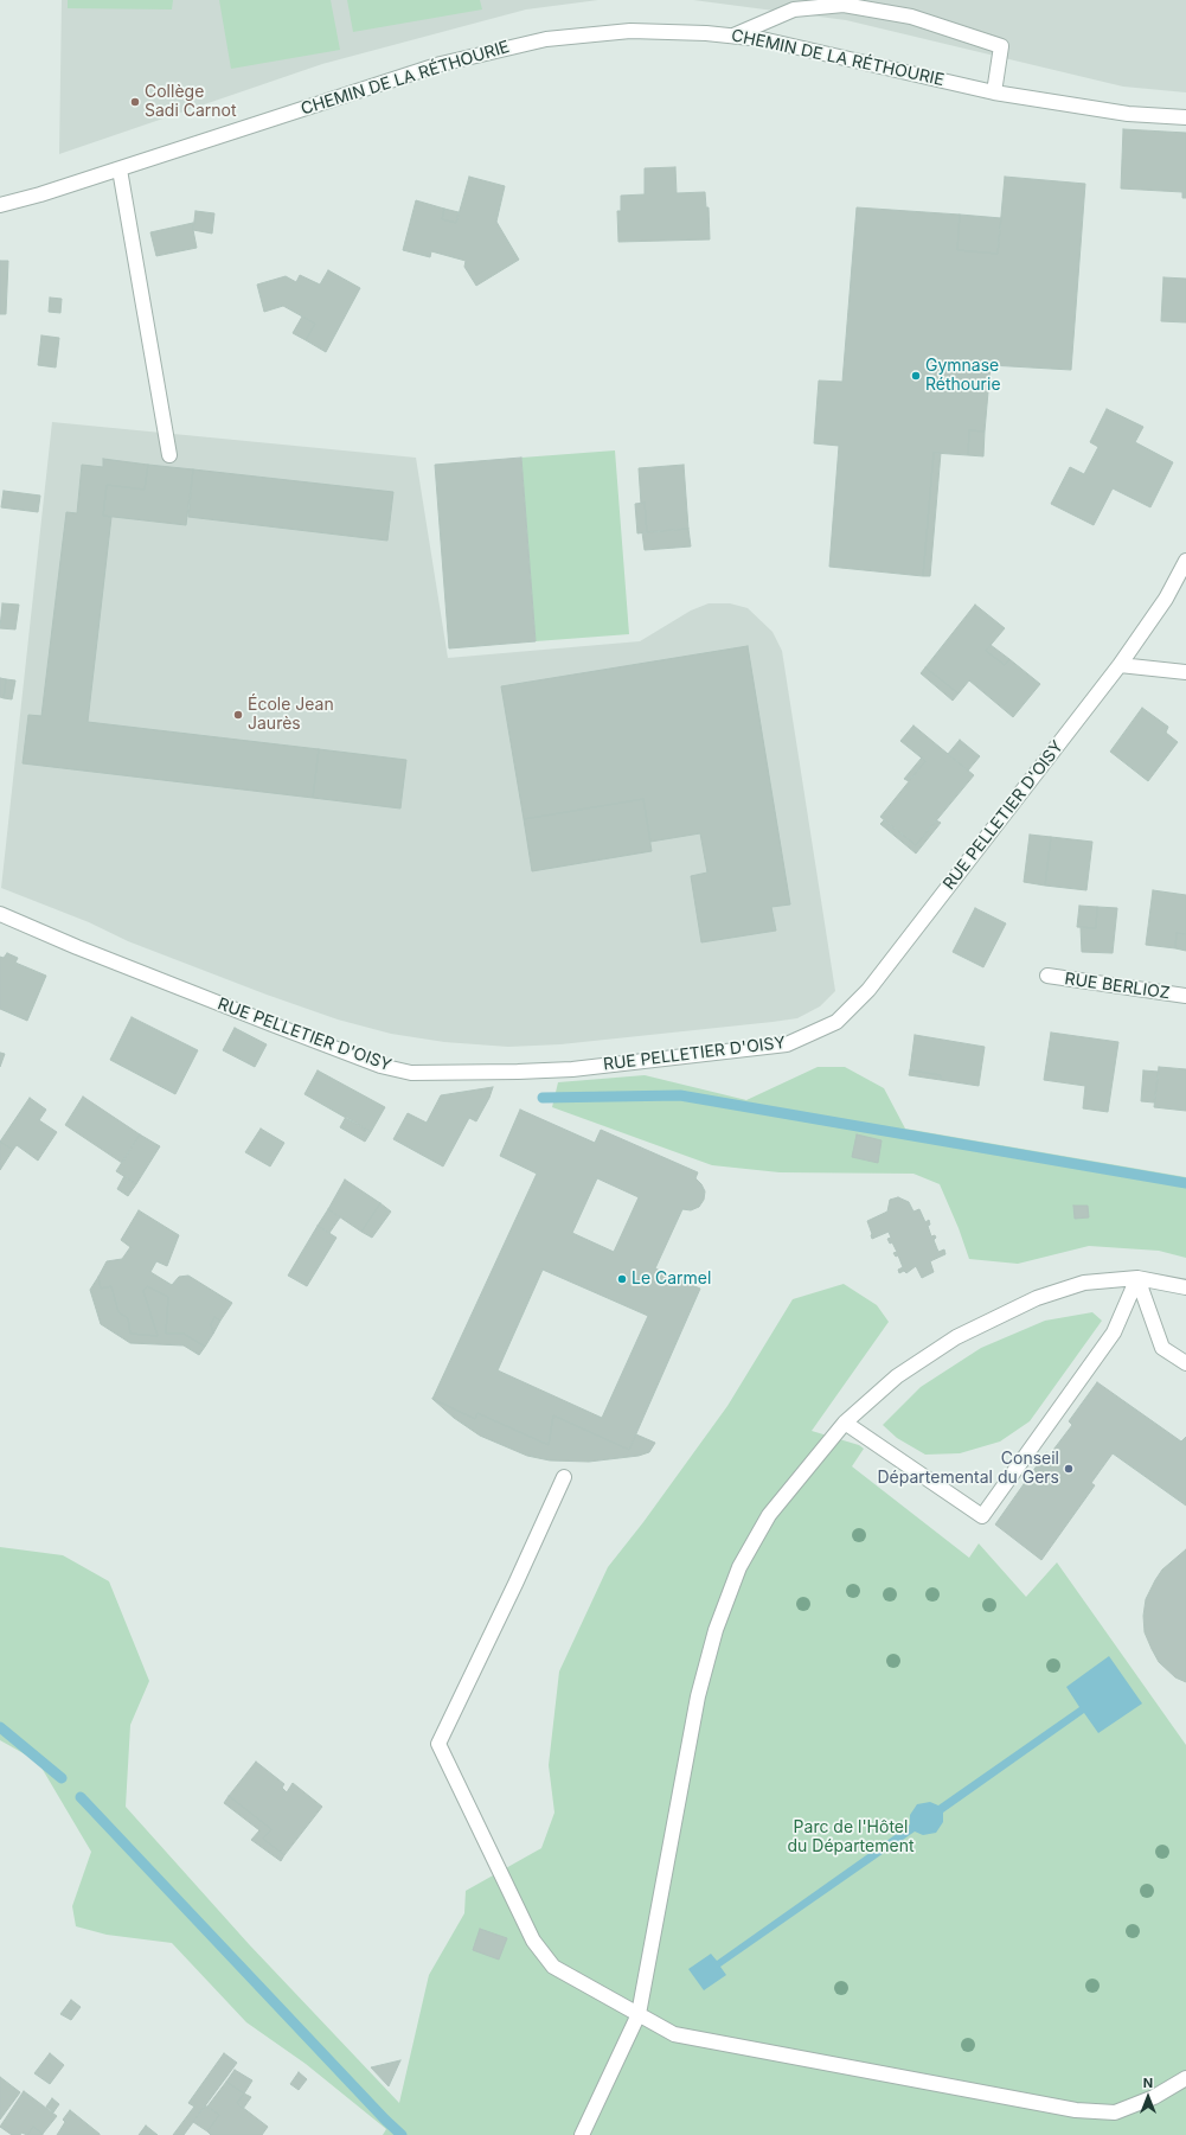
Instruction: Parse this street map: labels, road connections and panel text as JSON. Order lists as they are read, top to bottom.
{
  "streets": {
    "street": ["CHEMIN DE LA RÉTHOURIE", "RUE PELLETIER D'OISY", "RUE BERLIOZ"]
  },
  "parks": ["Parc de l'Hôtel du Département"],
  "places": [
    "Collège Sadi Carnot",
    "Gymnase Réthourie",
    "École Jean Jaurès",
    "Le Carmel",
    "Conseil Départemental du Gers"
  ],
  "north": "top"
}
